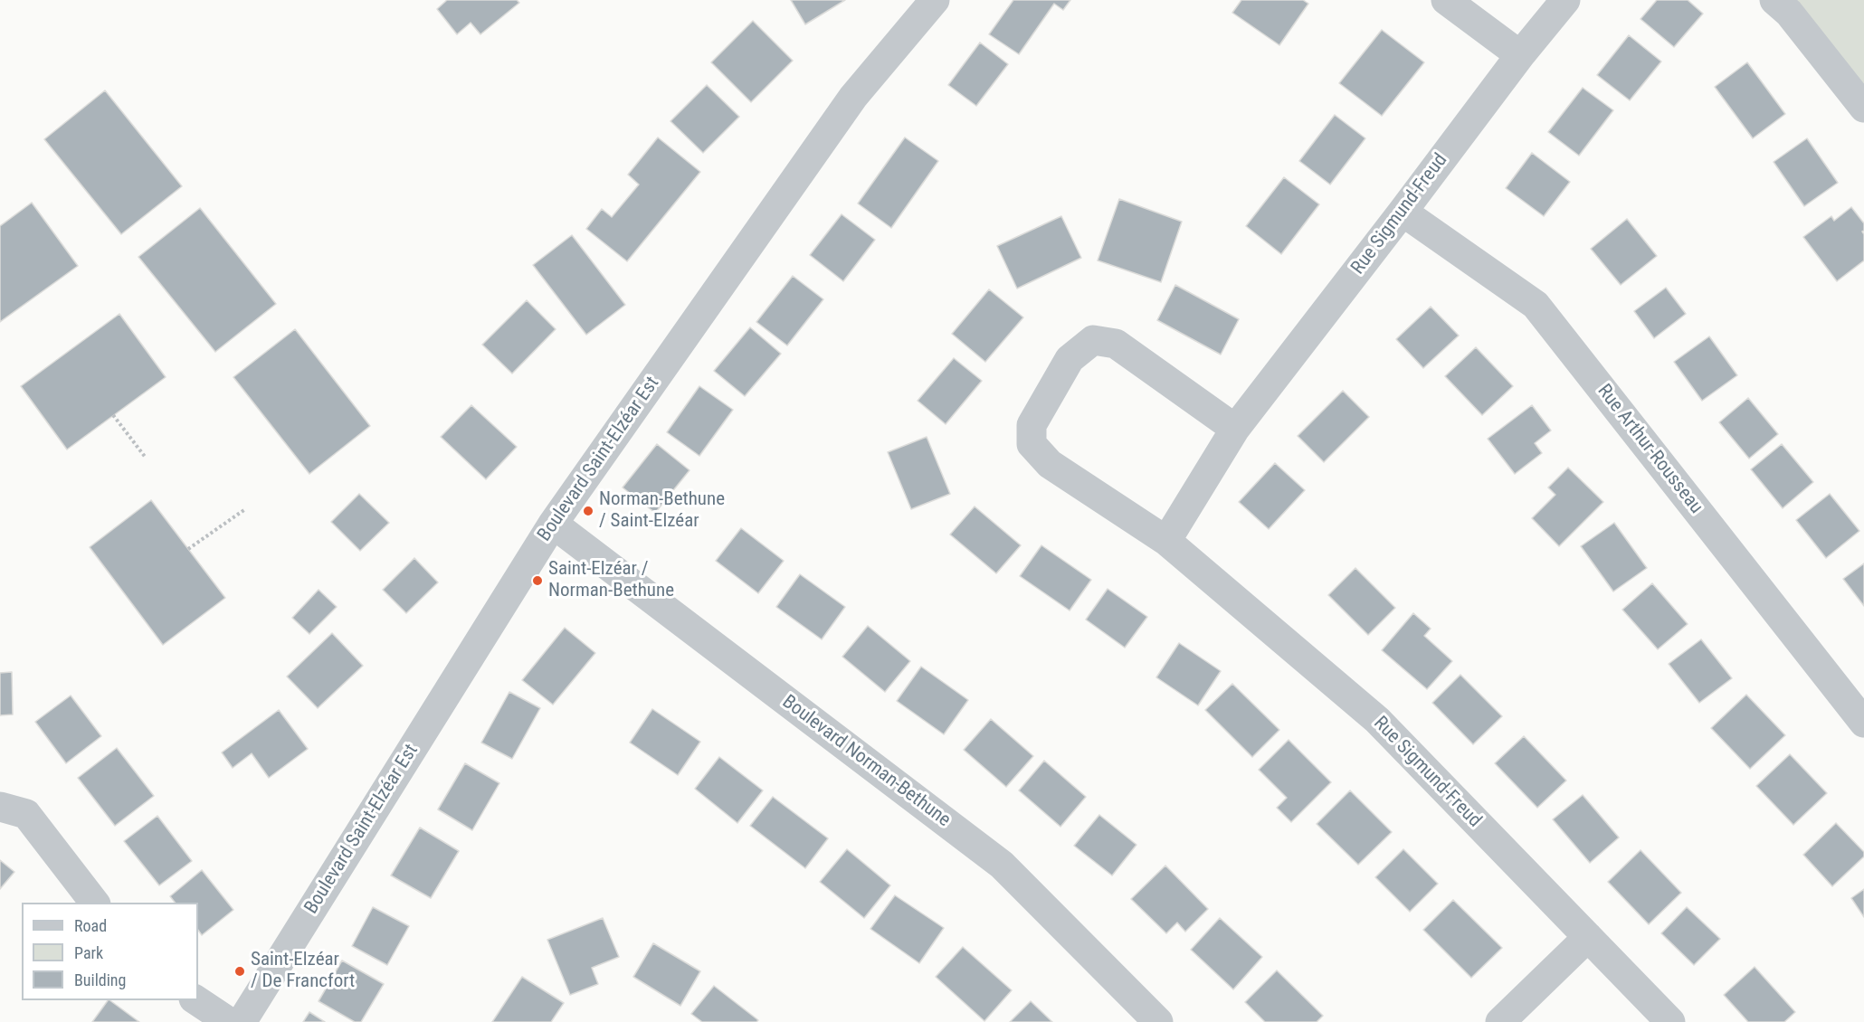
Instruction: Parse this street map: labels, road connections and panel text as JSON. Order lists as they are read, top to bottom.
{
  "streets": {
    "street": [
      "Rue Sigmund-Freud",
      "Rue Arthur-Rousseau",
      "Boulevard Saint-Elzéar Est",
      "Boulevard Norman-Bethune"
    ]
  },
  "crossings": [
    ["Rue Sigmund-Freud", "Rue Arthur-Rousseau"],
    ["Boulevard Saint-Elzéar Est", "Boulevard Norman-Bethune"]
  ],
  "places": ["Norman-Bethune / Saint-Elzéar", "Saint-Elzéar / Norman-Bethune", "Saint-Elzéar / De Francfort"],
  "legend": ["Road", "Park", "Building"]
}
